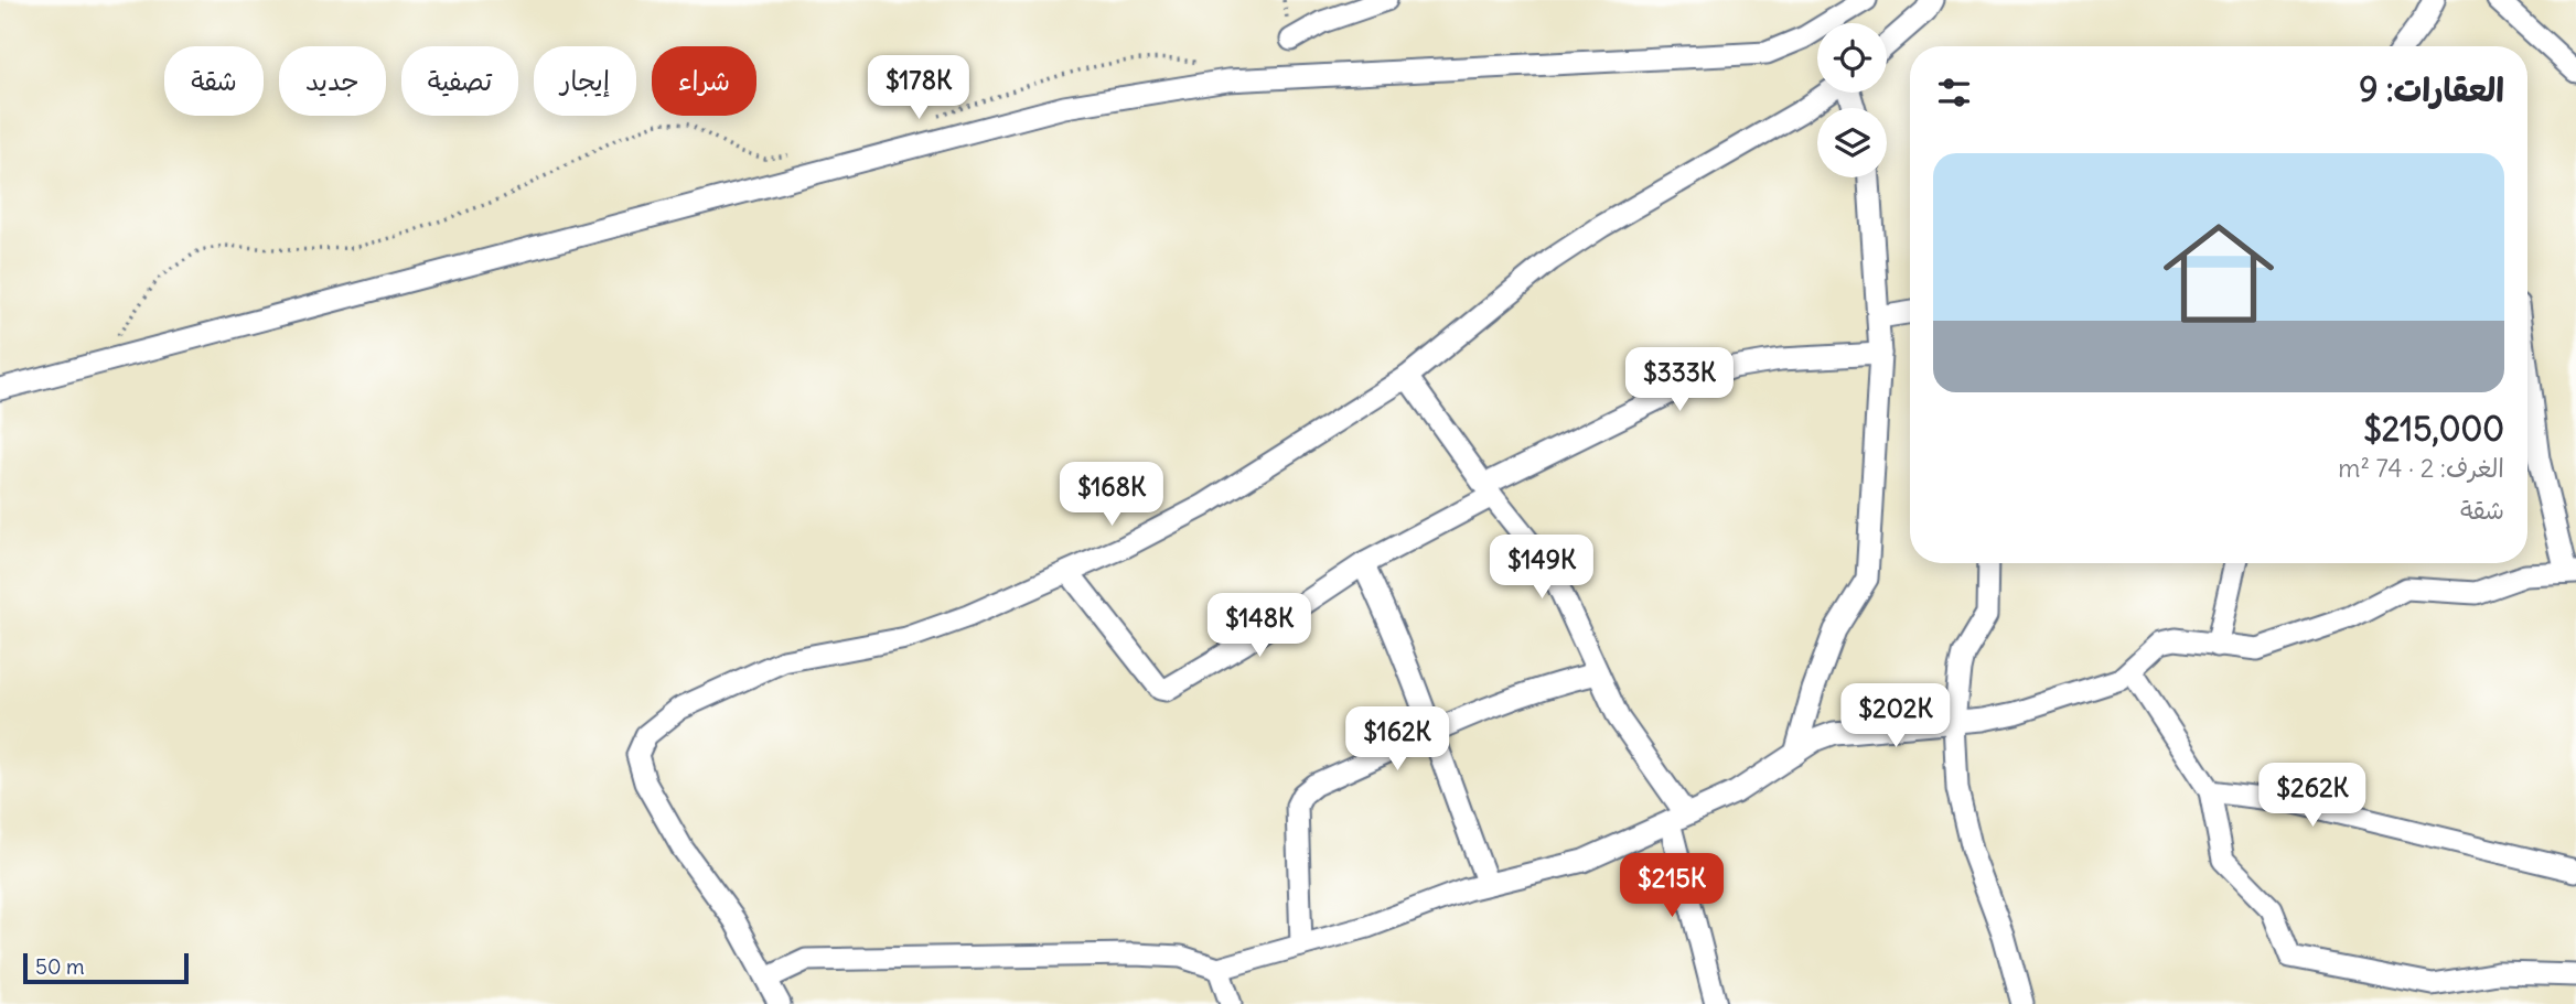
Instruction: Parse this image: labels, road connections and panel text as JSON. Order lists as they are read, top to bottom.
{
  "scale_bar": "50 m",
  "page": {
    "chip": [
      "شراء",
      "إيجار",
      "تصفية",
      "جديد",
      "شقة"
    ],
    "heading": "العقارات: 9",
    "price": [
      "$178K",
      "$333K",
      "$168K",
      "$149K",
      "$148K",
      "$202K",
      "$162K",
      "$262K",
      "$215K"
    ],
    "list": [
      {
        "name": "$215,000",
        "note": "الغرف: 2 · 74 m² · شقة"
      }
    ],
    "scale": "50 m"
  }
}
